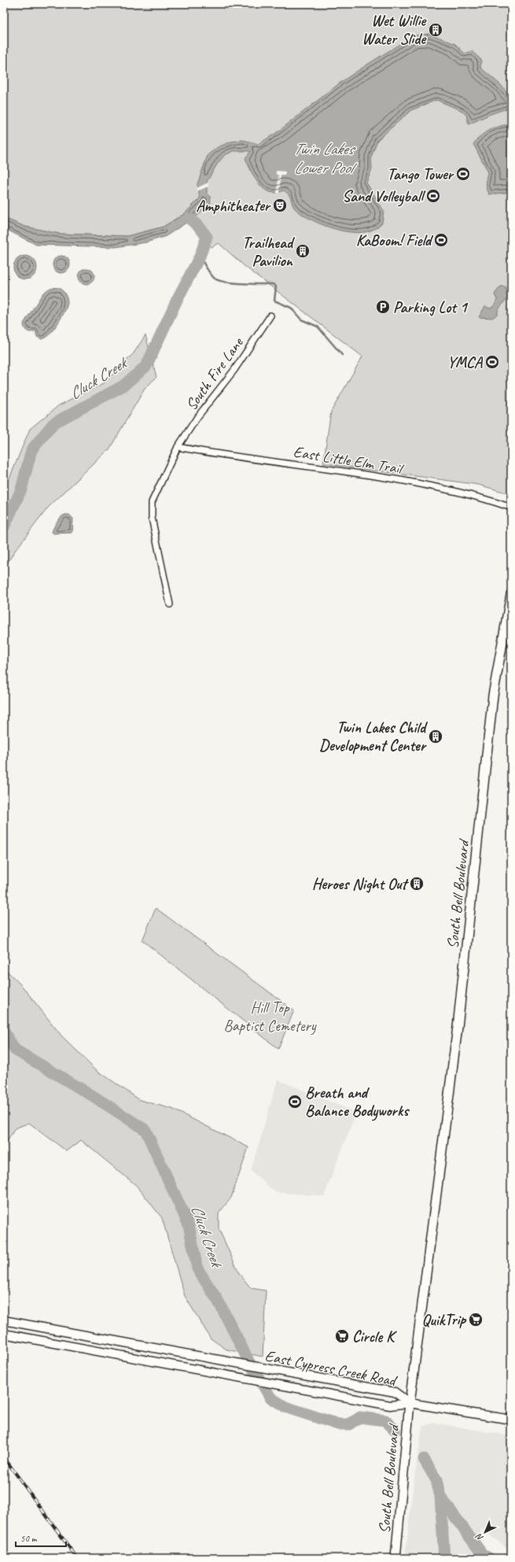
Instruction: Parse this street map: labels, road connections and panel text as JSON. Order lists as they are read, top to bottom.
{
  "streets": {
    "main road": ["South Bell Boulevard", "East Cypress Creek Road"],
    "street": ["South Fire Lane", "East Little Elm Trail"]
  },
  "crossings": [
    ["South Fire Lane", "East Little Elm Trail"],
    ["South Bell Boulevard", "East Cypress Creek Road"]
  ],
  "water": ["Twin Lakes Lower Pool", "Cluck Creek"],
  "parks": ["Hill Top Baptist Cemetery"],
  "places": {
    "building": [
      "Wet Willie Water Slide",
      "Trailhead Pavilion",
      "Twin Lakes Child Development Center",
      "Heroes Night Out"
    ],
    "sports": [
      "Tango Tower",
      "Sand Volleyball",
      "KaBoom! Field",
      "YMCA",
      "Breath and Balance Bodyworks"
    ],
    "theatre": ["Amphitheater"],
    "parking": ["Parking Lot 1"],
    "supermarket": ["QuikTrip", "Circle K"]
  },
  "scale_bar": "50 m",
  "north": "bottom left"
}
